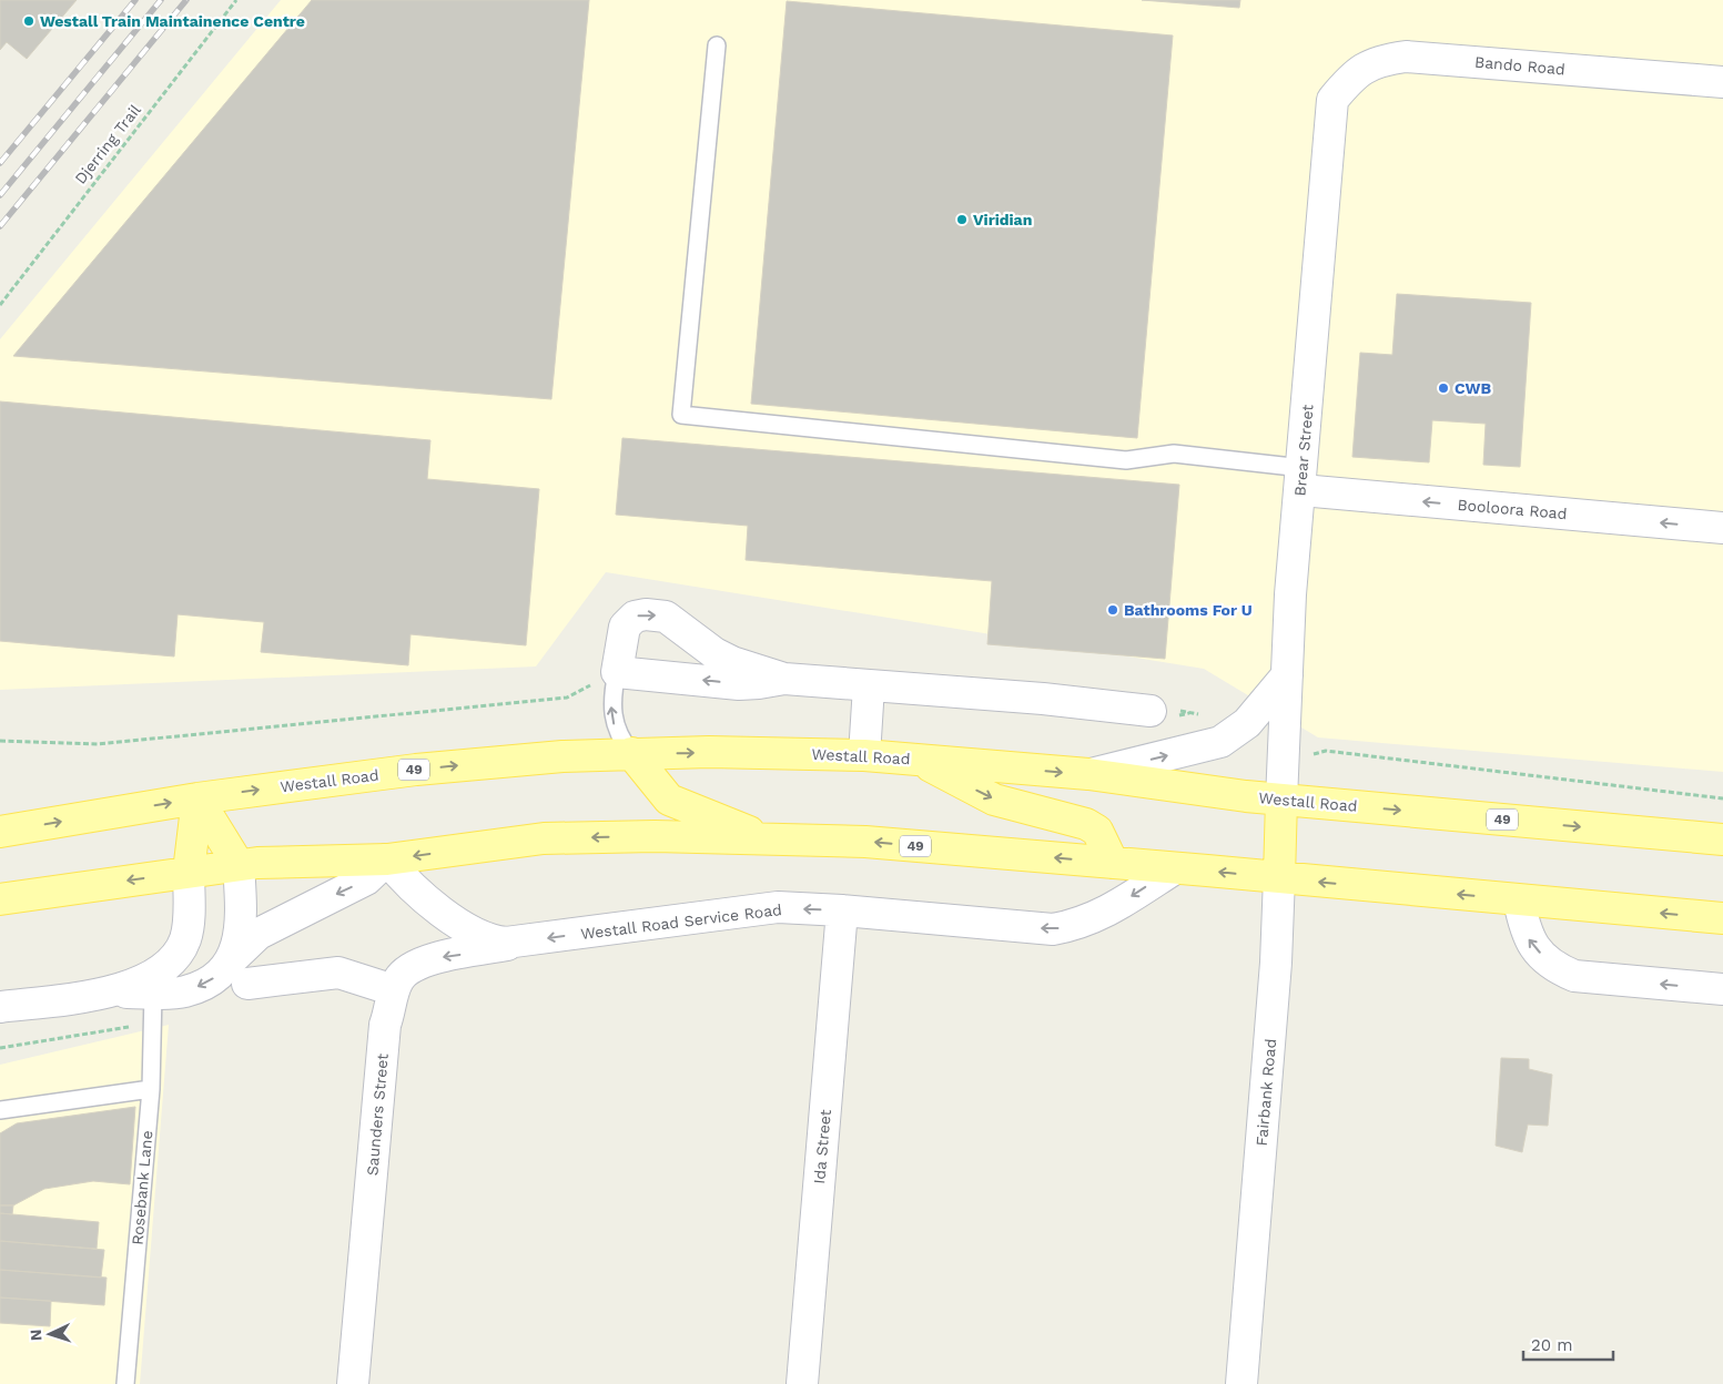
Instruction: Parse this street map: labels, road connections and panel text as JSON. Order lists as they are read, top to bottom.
{
  "streets": {
    "main road": ["Westall Road", "49", "Fairbank Road"],
    "street": [
      "Bando Road",
      "Brear Street",
      "Booloora Road",
      "Westall Road Service Road",
      "Saunders Street",
      "Ida Street"
    ],
    "lane": ["Rosebank Lane"],
    "path": ["Djerring Trail"]
  },
  "crossings": [
    ["Bando Road", "Brear Street"],
    ["Brear Street", "Booloora Road"],
    ["Brear Street", "Westall Road"],
    ["Brear Street", "Fairbank Road"],
    ["Westall Road", "Fairbank Road"],
    ["49", "Westall Road Service Road"],
    ["49", "Fairbank Road"],
    ["Westall Road Service Road", "Saunders Street"],
    ["Westall Road Service Road", "Ida Street"]
  ],
  "one_way": ["Booloora Road"],
  "places": [
    "Westall Train Maintainence Centre",
    "Viridian",
    "CWB",
    "Bathrooms For U"
  ],
  "scale_bar": "20 m",
  "north": "left"
}
